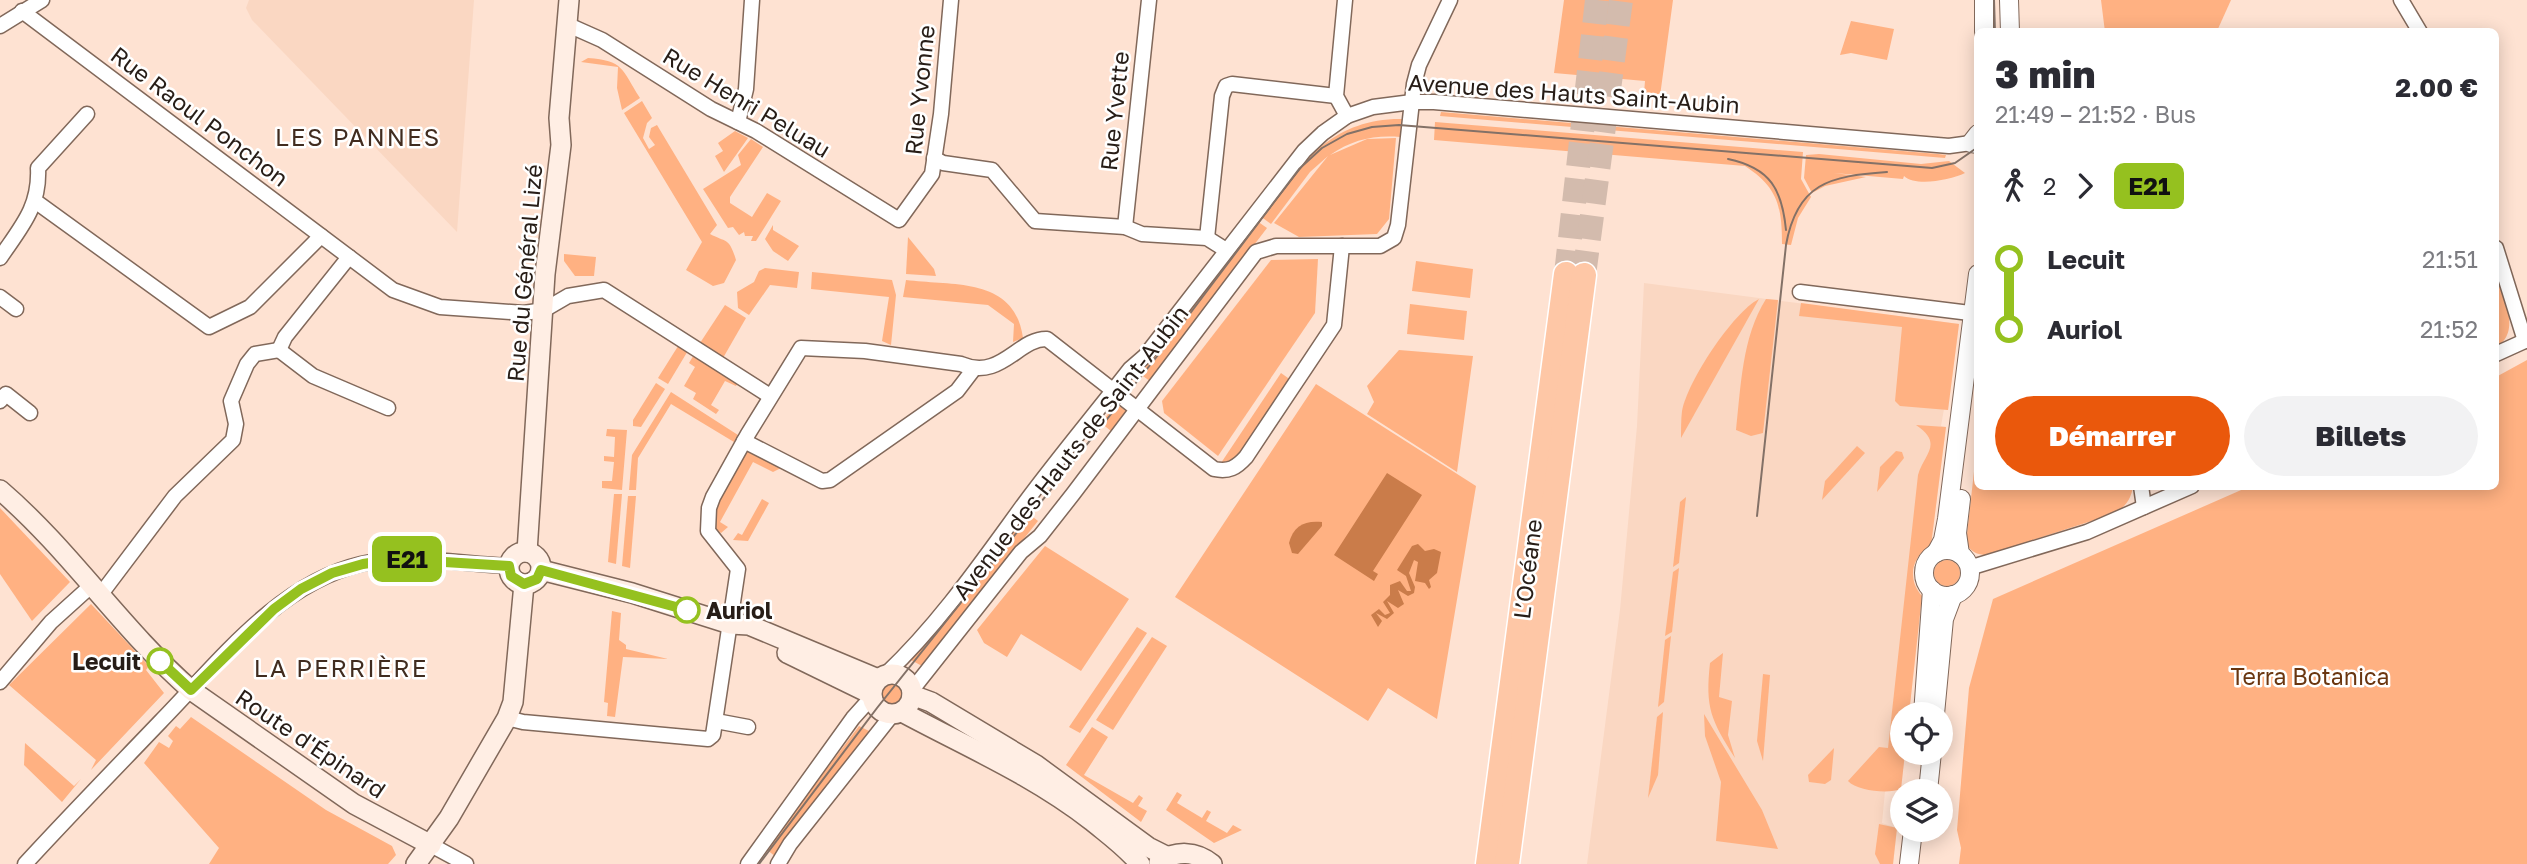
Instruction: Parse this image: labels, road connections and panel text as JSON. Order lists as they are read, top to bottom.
{
  "streets": {
    "highway": ["L’Océane"],
    "main road": ["Rue du Général Lizé", "Route d'Épinard"],
    "street": [
      "Rue Yvonne",
      "Avenue des Hauts Saint-Aubin",
      "Rue Henri Peluau",
      "Rue Yvette",
      "Rue Raoul Ponchon",
      "Avenue des Hauts de Saint-Aubin"
    ]
  },
  "crossings": [
    ["Rue Yvonne", "Rue Henri Peluau"],
    ["Avenue des Hauts Saint-Aubin", "Avenue des Hauts de Saint-Aubin"],
    ["Rue Henri Peluau", "Rue du Général Lizé"],
    ["Rue Raoul Ponchon", "Rue du Général Lizé"]
  ],
  "districts": ["LES PANNES", "LA PERRIÈRE"],
  "parks": ["Terra Botanica"],
  "places": ["Auriol", "Lecuit"],
  "lines": ["bus line E21"],
  "page": {
    "on_map": "E21",
    "heading": ["3 min", "21:49 – 21:52 · Bus", "2.00 €"],
    "legs": ["2", "E21"],
    "list": [
      {
        "name": "Lecuit",
        "value": "21:51"
      },
      {
        "name": "Auriol",
        "value": "21:52"
      }
    ],
    "buttons": ["Démarrer", "Billets"]
  }
}
